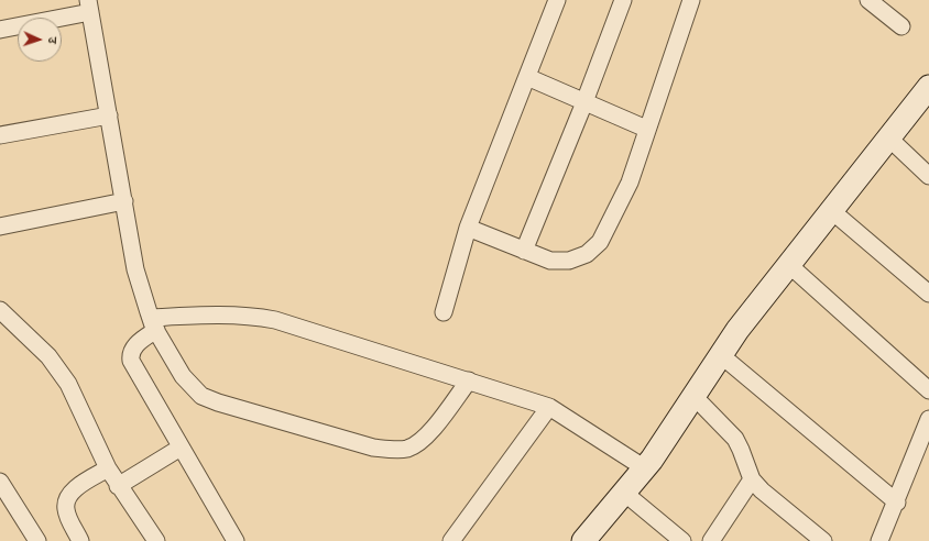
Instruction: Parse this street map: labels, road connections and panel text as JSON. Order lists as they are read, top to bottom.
{
  "north": "right"
}
